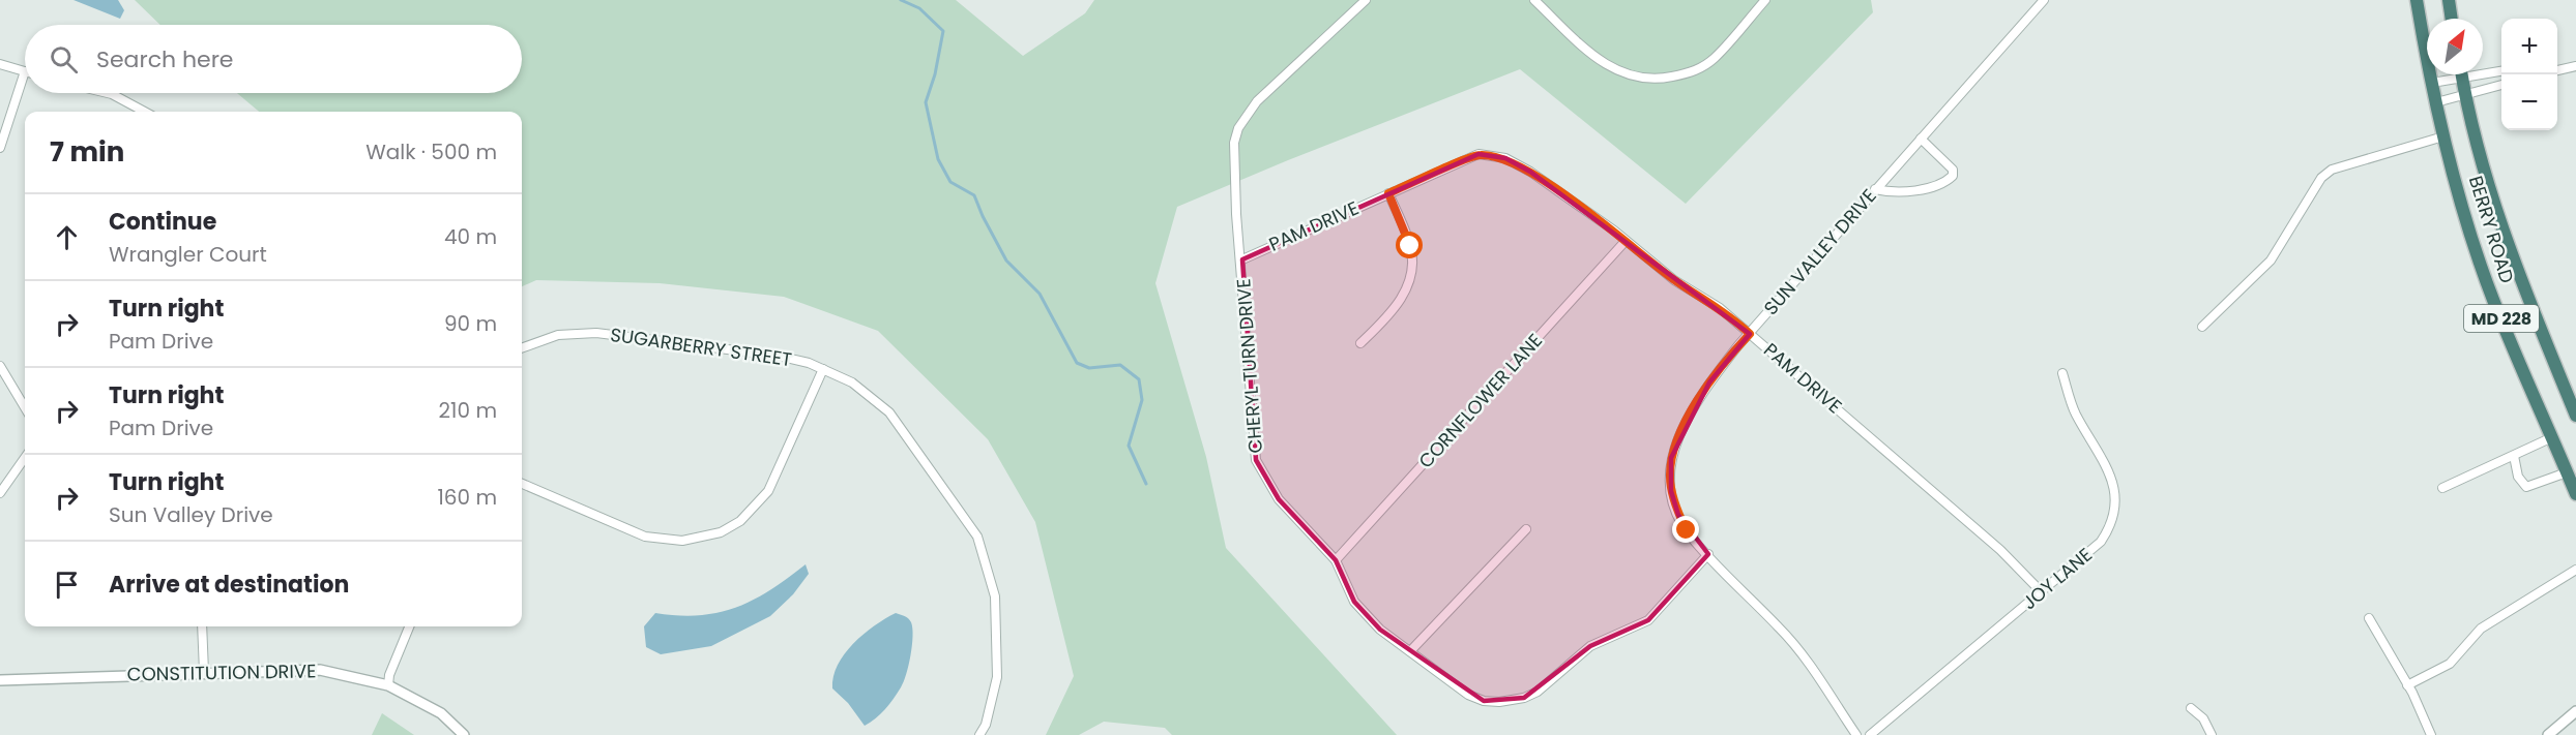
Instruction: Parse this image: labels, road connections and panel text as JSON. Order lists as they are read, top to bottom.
{
  "streets": {
    "highway": ["BERRY ROAD", "MD 228"],
    "street": [
      "PAM DRIVE",
      "SUN VALLEY DRIVE",
      "SUGARBERRY STREET",
      "CHERYL TURN DRIVE",
      "CORNFLOWER LANE",
      "JOY LANE",
      "CONSTITUTION DRIVE"
    ]
  },
  "crossings": [
    ["PAM DRIVE", "SUN VALLEY DRIVE"],
    ["PAM DRIVE", "CHERYL TURN DRIVE"],
    ["PAM DRIVE", "CORNFLOWER LANE"],
    ["PAM DRIVE", "JOY LANE"],
    ["SUN VALLEY DRIVE", "CHERYL TURN DRIVE"],
    ["CHERYL TURN DRIVE", "CORNFLOWER LANE"]
  ],
  "north": "top right",
  "page": {
    "map_buttons": ["+", "−"],
    "search": "Search here",
    "heading": ["7 min", "Walk · 500 m"],
    "list": [
      ["Continue", "Wrangler Court", "40 m"],
      ["Turn right", "Pam Drive", "90 m"],
      ["Turn right", "Pam Drive", "210 m"],
      ["Turn right", "Sun Valley Drive", "160 m"],
      "Arrive at destination"
    ]
  }
}
